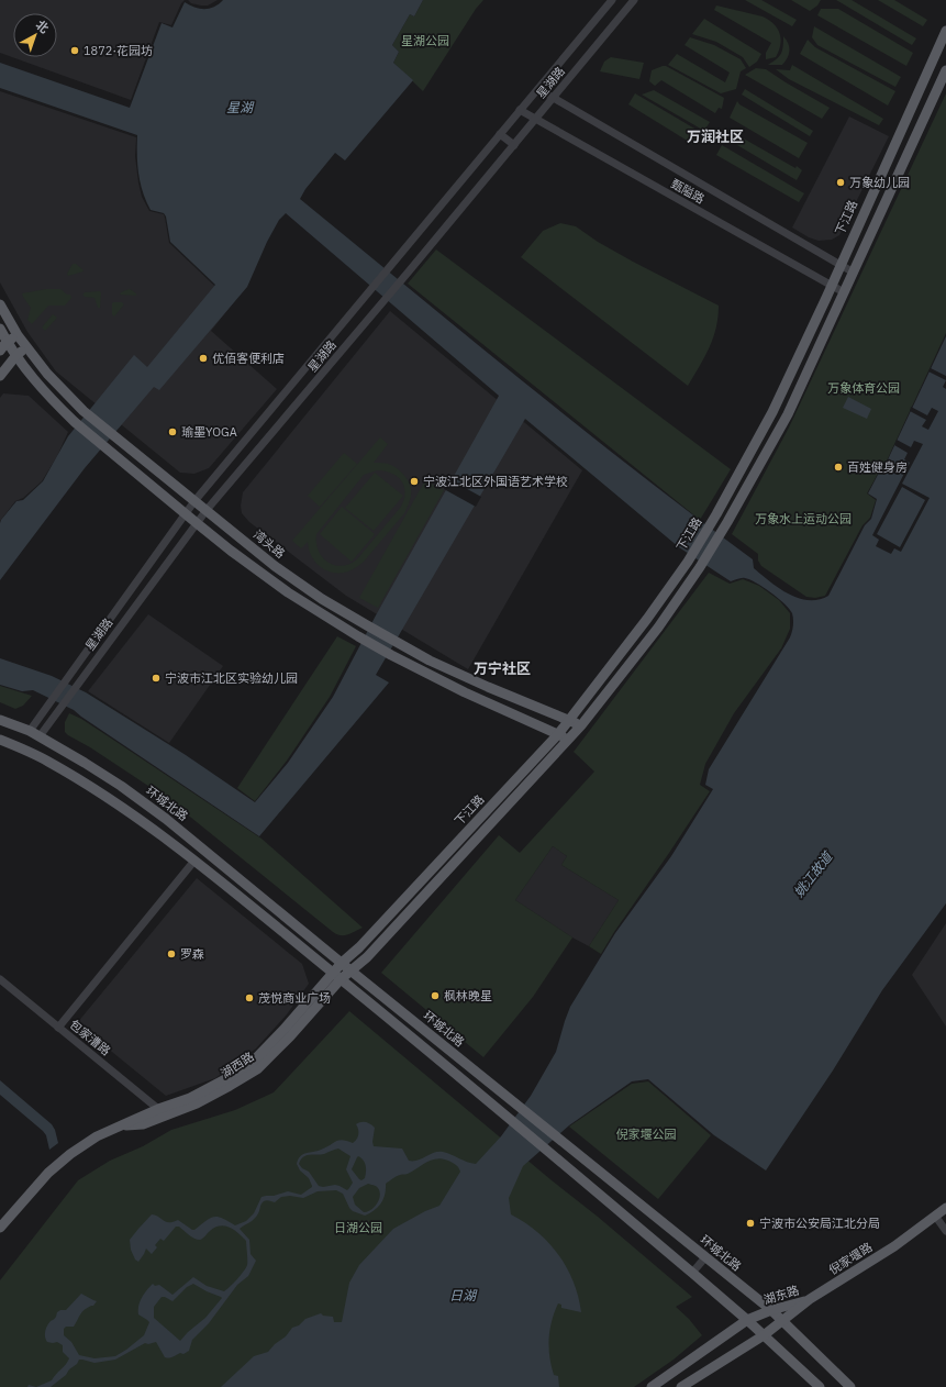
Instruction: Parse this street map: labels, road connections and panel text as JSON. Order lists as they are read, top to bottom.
{
  "streets": {
    "main road": [
      "下江路",
      "湾头路",
      "环城北路",
      "湖西路",
      "倪家堰路",
      "湖东路"
    ],
    "street": ["星湖路", "甄隘路", "包家漕路"]
  },
  "crossings": [
    ["星湖路", "甄隘路"],
    ["星湖路", "湾头路"],
    ["星湖路", "环城北路"],
    ["甄隘路", "下江路"],
    ["下江路", "湾头路"],
    ["下江路", "环城北路"],
    ["下江路", "湖西路"],
    ["环城北路", "湖东路"],
    ["包家漕路", "湖西路"],
    ["倪家堰路", "湖东路"]
  ],
  "districts": ["万润社区", "万宁社区"],
  "water": ["星湖", "姚江故道", "日湖"],
  "parks": [
    "星湖公园",
    "万象体育公园",
    "万象水上运动公园",
    "倪家堰公园",
    "日湖公园"
  ],
  "places": [
    "1872·花园坊",
    "万象幼儿园",
    "优佰客便利店",
    "瑜墨YOGA",
    "百姓健身房",
    "宁波江北区外国语艺术学校",
    "宁波市江北区实验幼儿园",
    "罗森",
    "枫林晚星",
    "茂悦商业广场",
    "宁波市公安局江北分局"
  ],
  "north": "top right"
}
